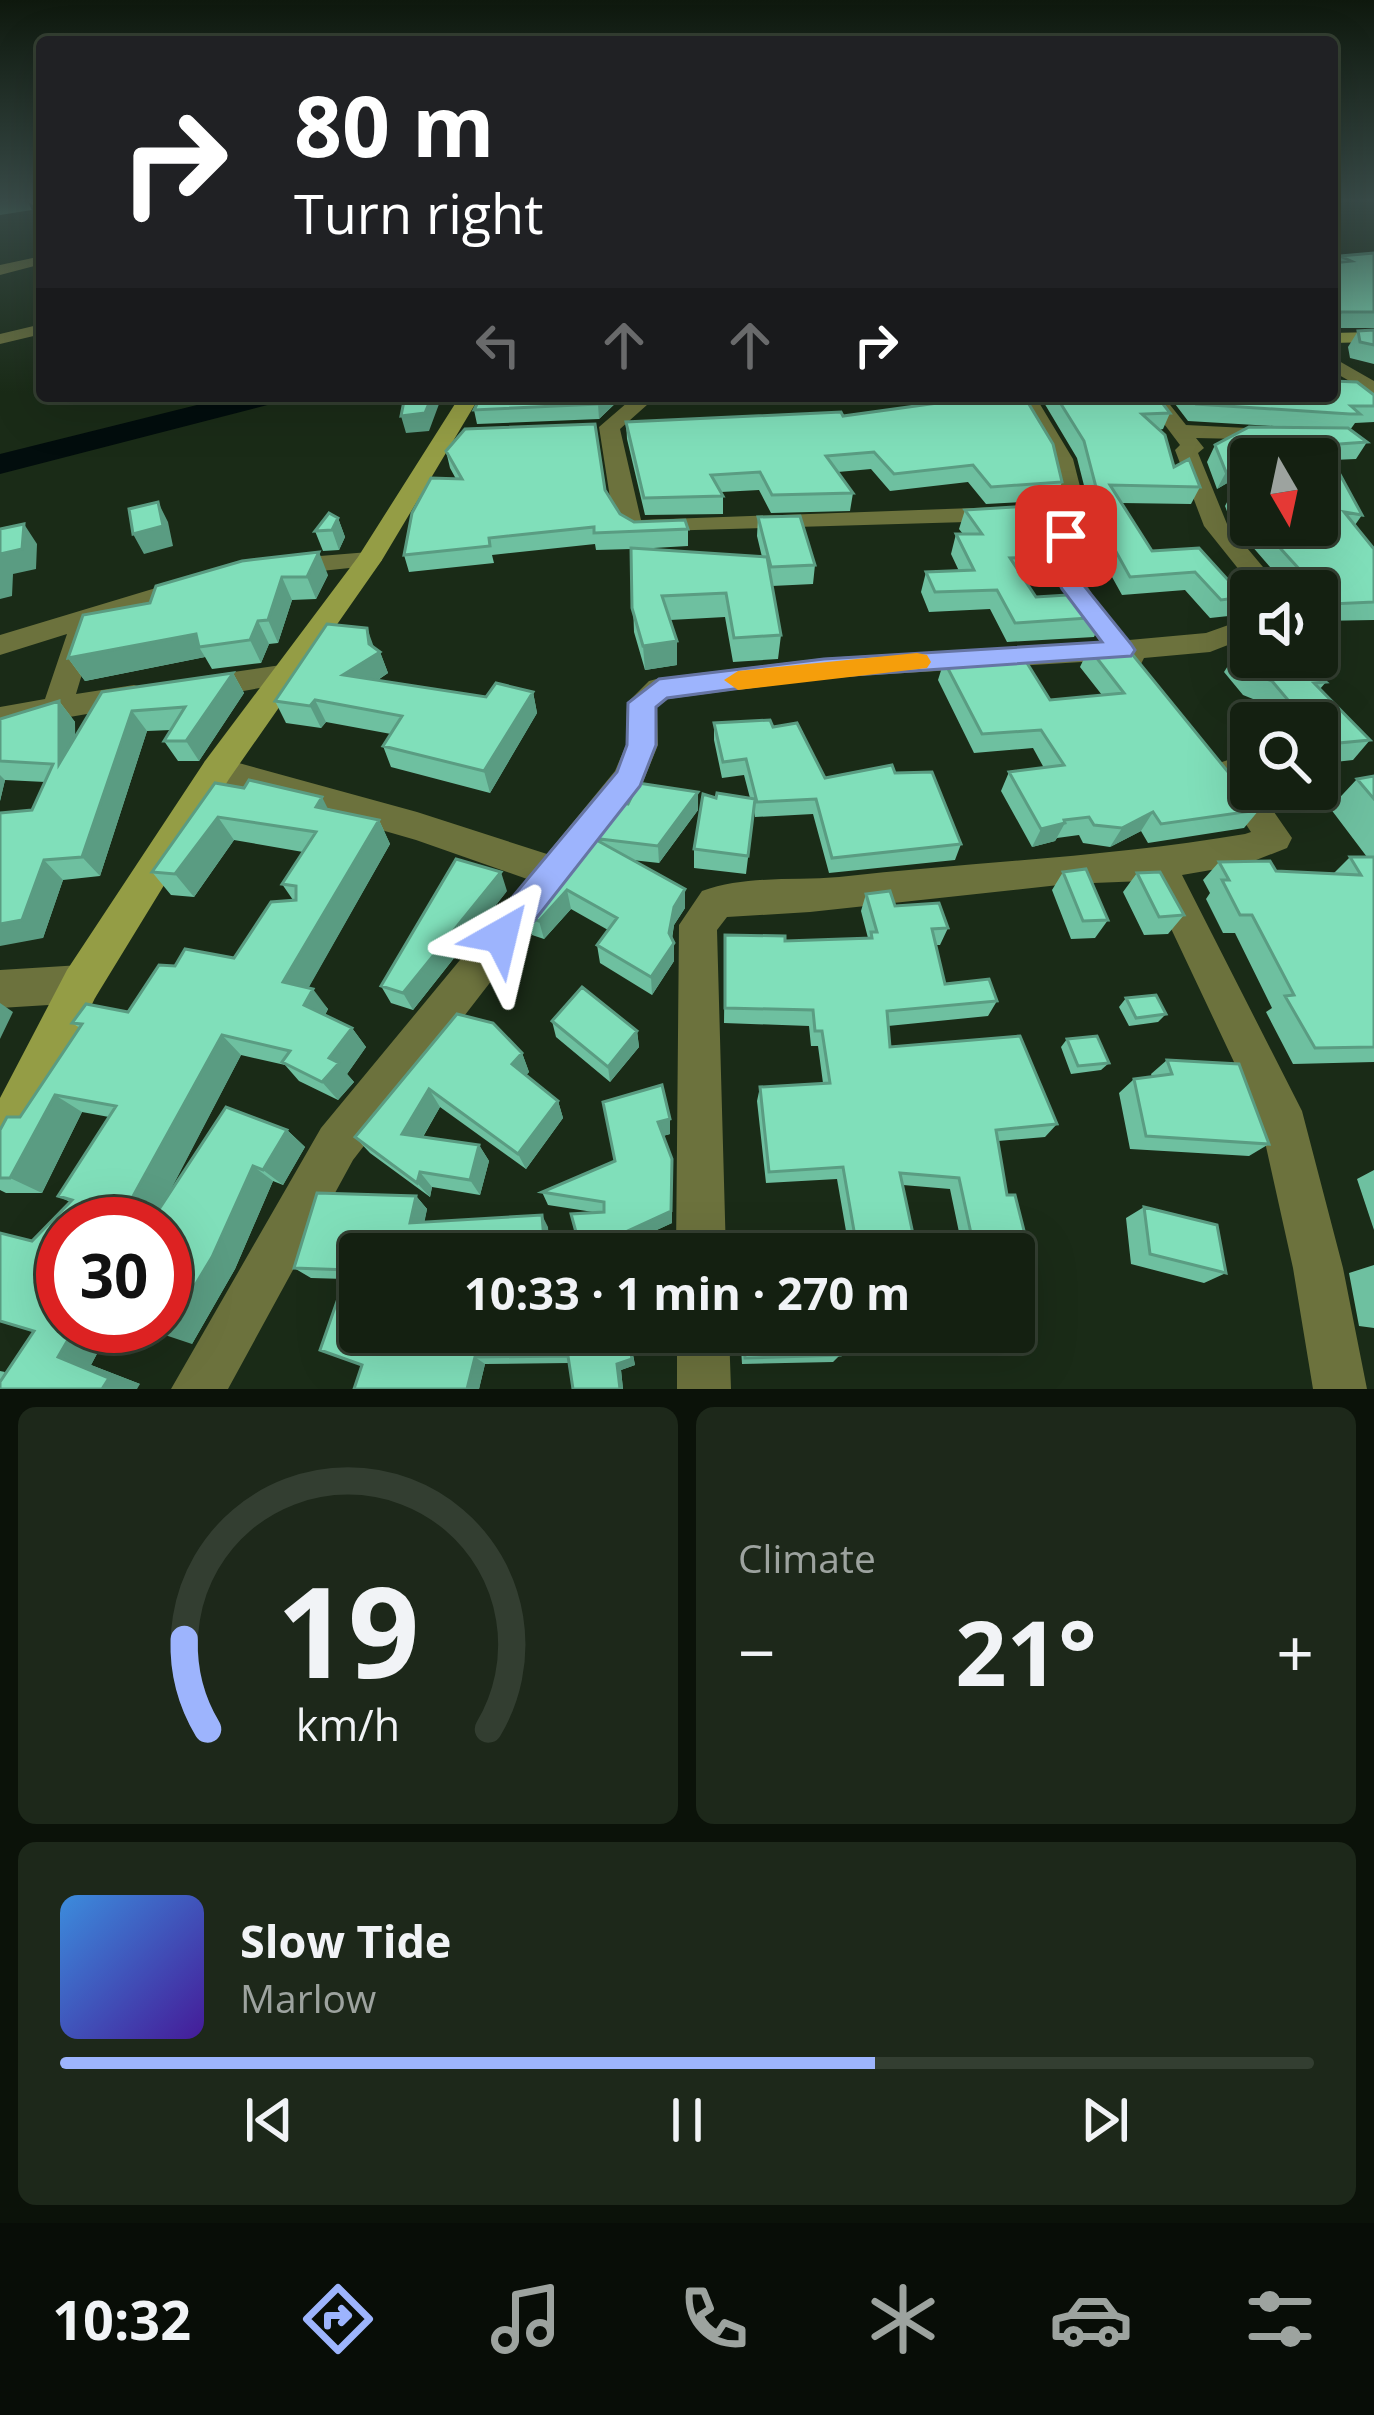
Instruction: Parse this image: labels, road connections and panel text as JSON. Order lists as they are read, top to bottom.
{
  "north": "bottom",
  "page": {
    "turn": ["80 m", "Turn right"],
    "limit": "30",
    "trip": "10:33 · 1 min · 270 m",
    "tile": "Climate",
    "heat": ["−", "21°", "+"],
    "song": ["Slow Tide", "Marlow"],
    "tabs": "10:32",
    "gauge": ["19", "km/h"]
  }
}
